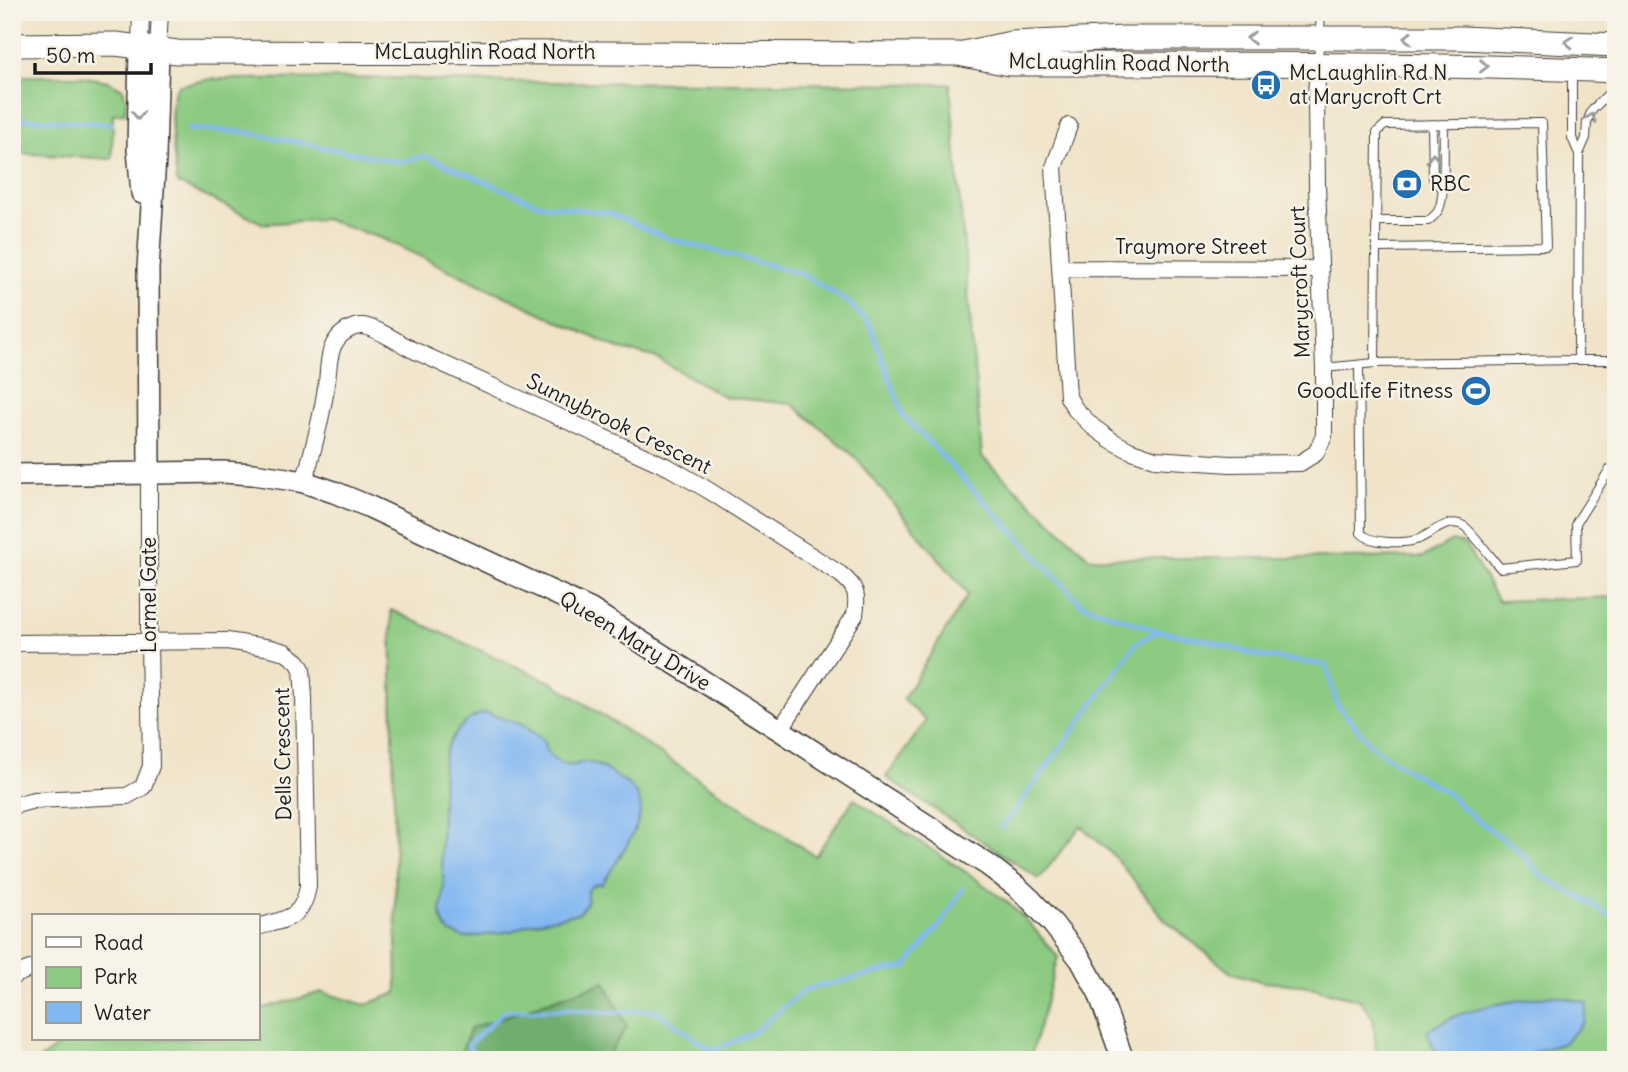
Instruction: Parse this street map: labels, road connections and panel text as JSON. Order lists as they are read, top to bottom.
{
  "streets": {
    "main road": ["McLaughlin Road North"],
    "street": [
      "Traymore Street",
      "Marycroft Court",
      "Sunnybrook Crescent",
      "Lormel Gate",
      "Queen Mary Drive",
      "Dells Crescent"
    ]
  },
  "crossings": [
    ["McLaughlin Road North", "Marycroft Court"],
    ["McLaughlin Road North", "Lormel Gate"],
    ["Traymore Street", "Marycroft Court"],
    ["Sunnybrook Crescent", "Queen Mary Drive"],
    ["Lormel Gate", "Queen Mary Drive"],
    ["Lormel Gate", "Dells Crescent"]
  ],
  "places": {
    "bus stop": ["McLaughlin Rd N at Marycroft Crt"],
    "bank": ["RBC"],
    "sports": ["GoodLife Fitness"]
  },
  "legend": ["Road", "Park", "Water"],
  "scale_bar": "50 m"
}
